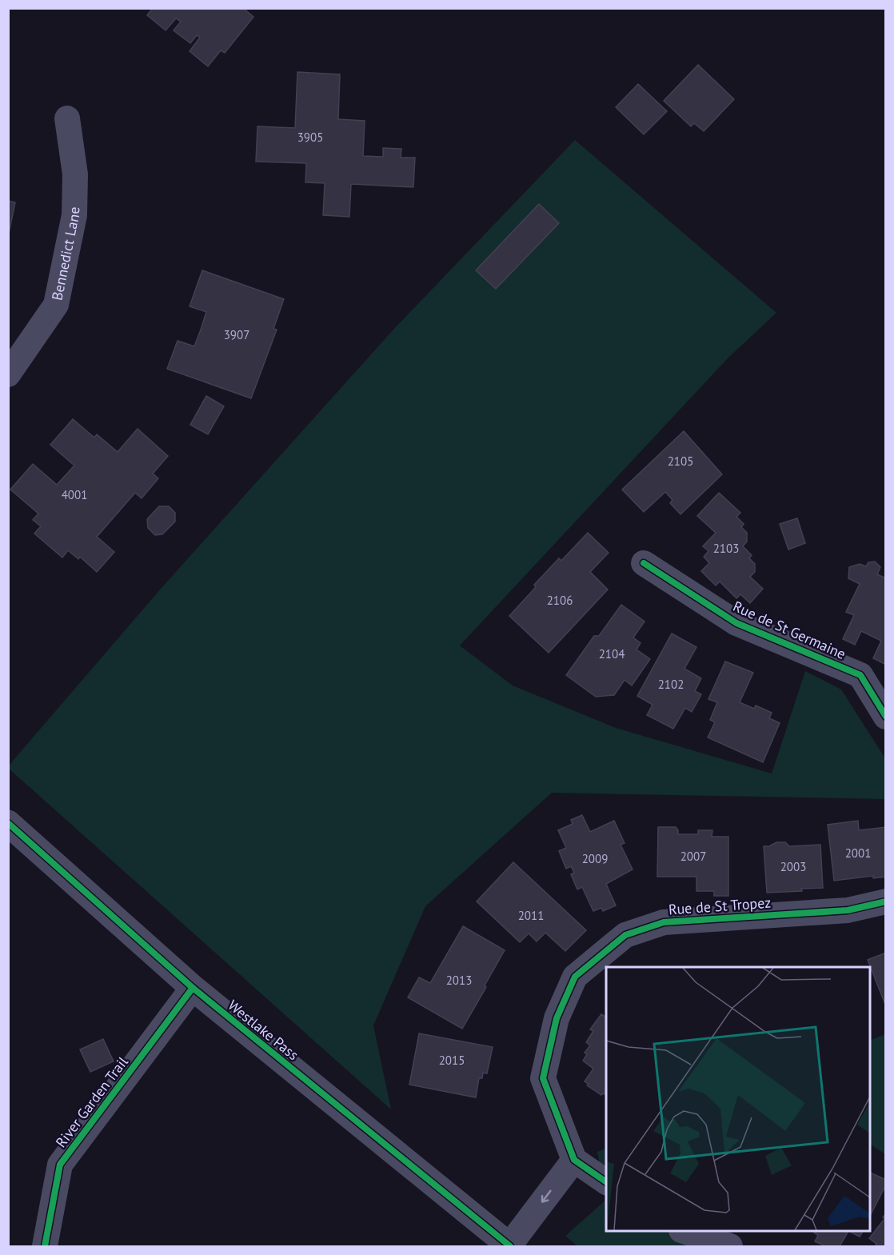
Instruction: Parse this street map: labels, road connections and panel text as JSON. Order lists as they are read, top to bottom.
{
  "streets": {
    "street": [
      "Bennedict Lane",
      "Rue de St Germaine",
      "Rue de St Tropez",
      "Westlake Pass",
      "River Garden Trail"
    ]
  },
  "crossings": [
    ["Westlake Pass", "River Garden Trail"]
  ],
  "house_numbers": [
    "3905",
    "3907",
    "2105",
    "4001",
    "2103",
    "2106",
    "2104",
    "2102",
    "2001",
    "2007",
    "2009",
    "2003",
    "2011",
    "2013",
    "2015"
  ]
}
